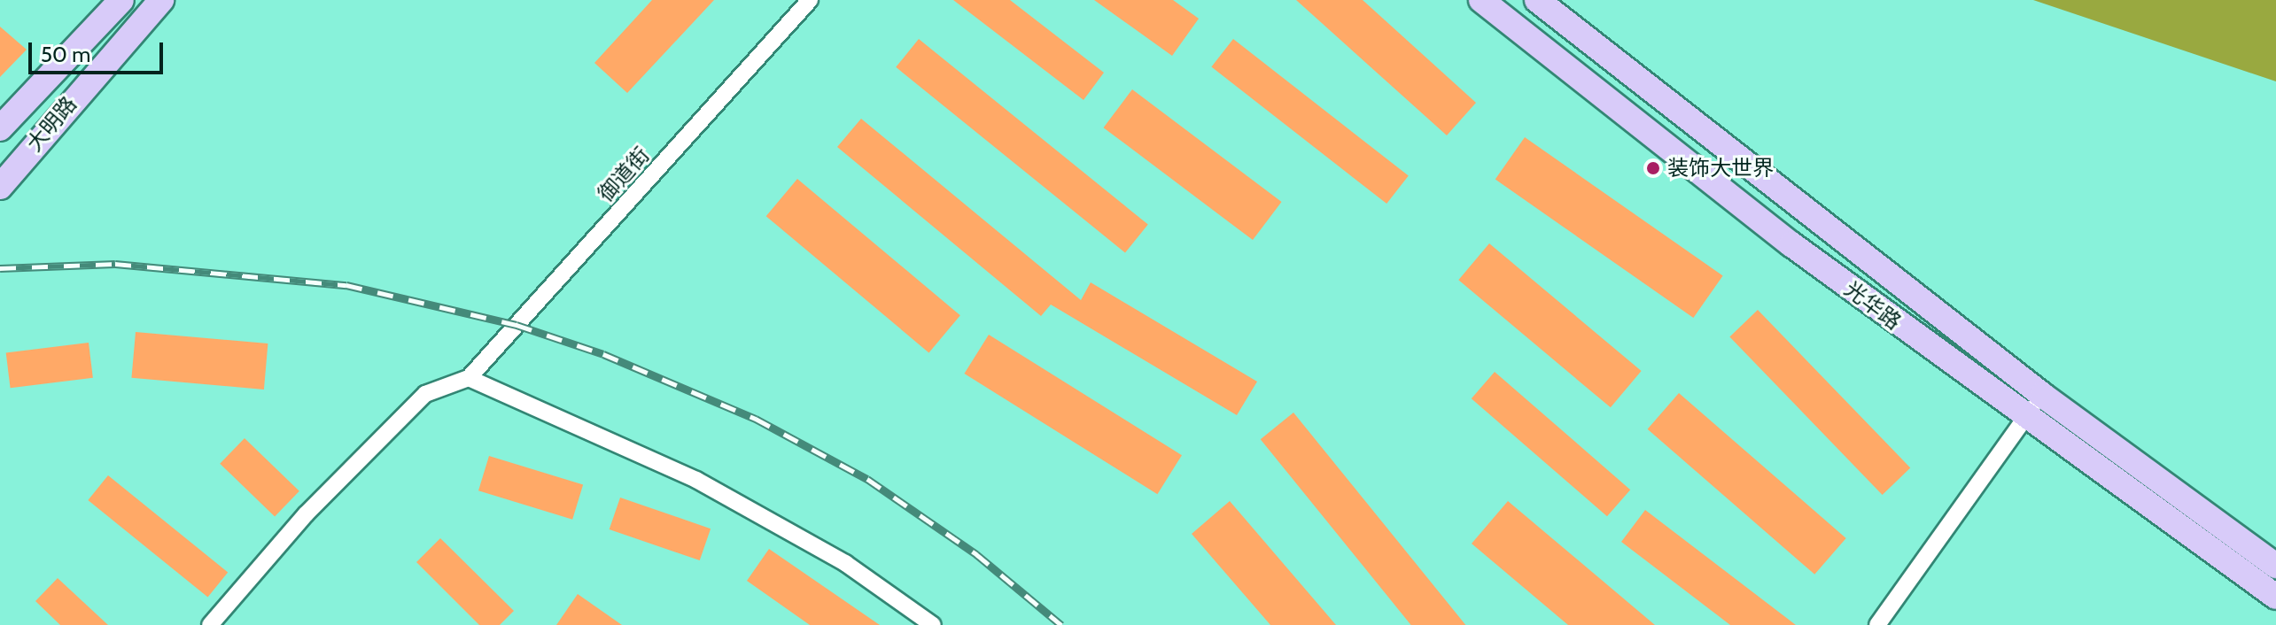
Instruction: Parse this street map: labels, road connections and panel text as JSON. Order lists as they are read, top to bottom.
{
  "streets": {
    "main road": ["大明路", "光华路"],
    "street": ["御道街"]
  },
  "places": ["装饰大世界"],
  "scale_bar": "50 m"
}
